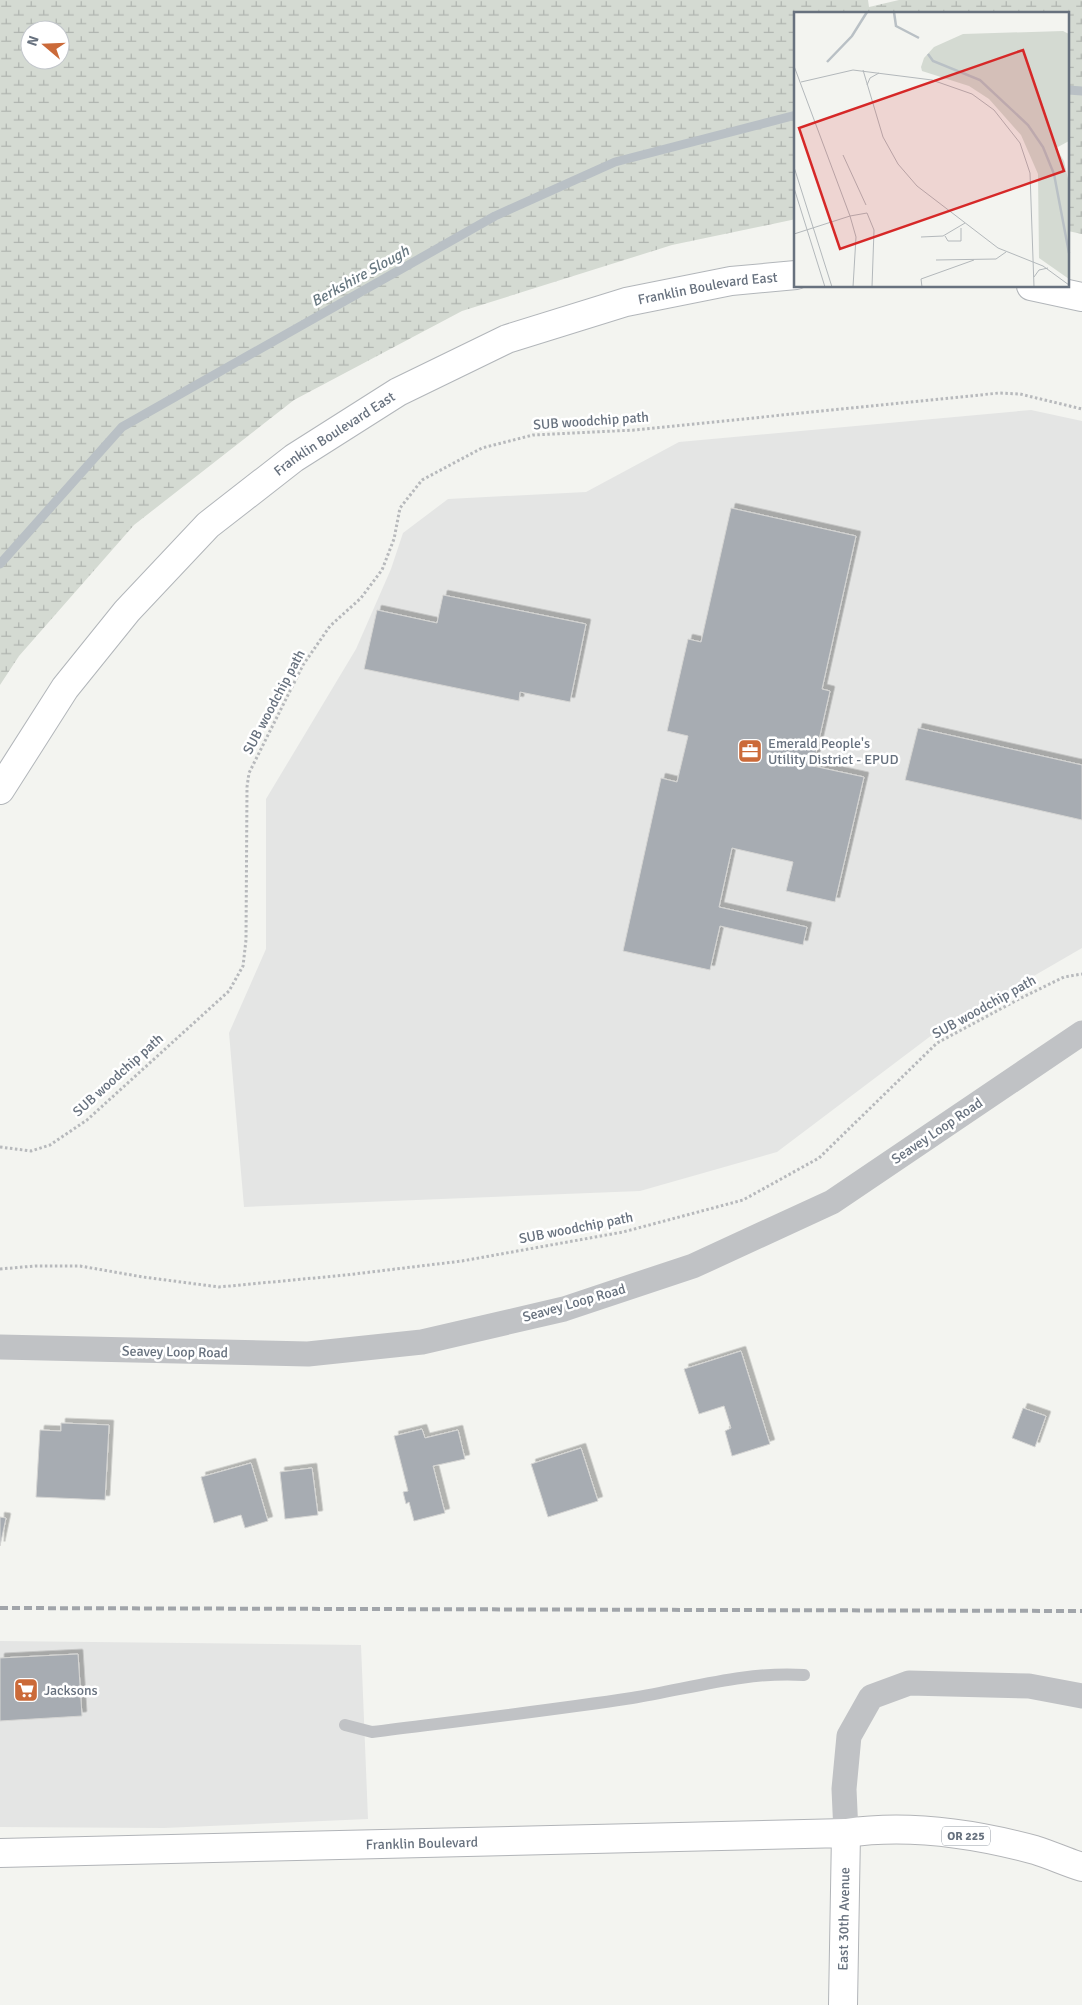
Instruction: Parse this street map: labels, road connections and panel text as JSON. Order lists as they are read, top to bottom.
{
  "streets": {
    "main road": [
      "Franklin Boulevard East",
      "OR 225",
      "Franklin Boulevard",
      "East 30th Avenue"
    ],
    "street": ["Seavey Loop Road"],
    "path": ["SUB woodchip path"]
  },
  "crossings": [
    ["OR 225", "Franklin Boulevard"],
    ["OR 225", "East 30th Avenue"],
    ["Franklin Boulevard", "East 30th Avenue"]
  ],
  "water": ["Berkshire Slough"],
  "places": {
    "office": ["Emerald People's Utility District - EPUD"],
    "supermarket": ["Jacksons"]
  },
  "north": "left"
}
